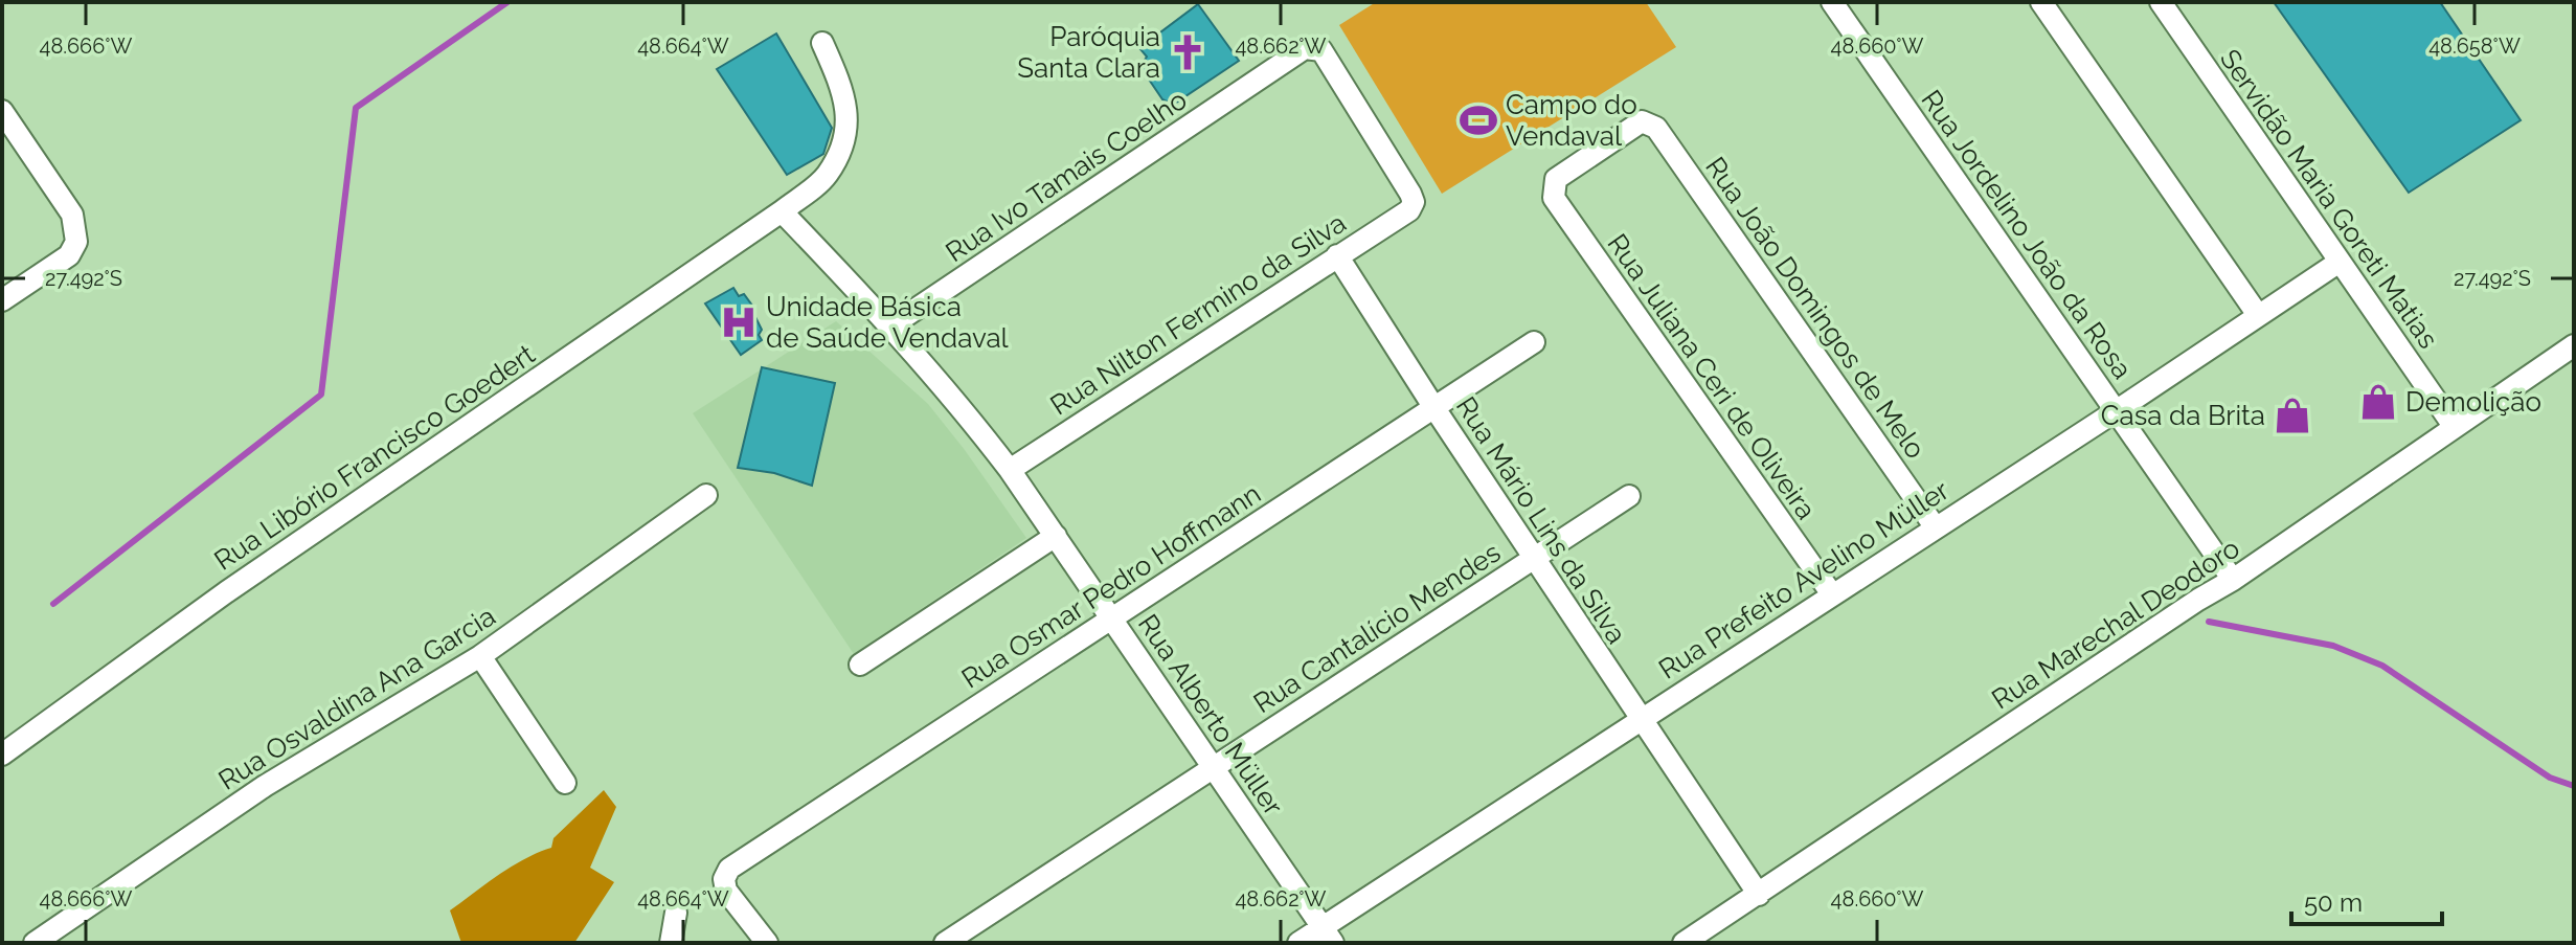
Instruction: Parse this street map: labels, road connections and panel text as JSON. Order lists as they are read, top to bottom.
{
  "streets": {
    "street": [
      "Rua Ivo Tamais Coelho",
      "Servidão Maria Goreti Matias",
      "Rua Jordelino João da Rosa",
      "Rua João Domingos de Melo",
      "Rua Nilton Fermino da Silva",
      "Rua Juliana Ceri de Oliveira",
      "Rua Libório Francisco Goedert",
      "Rua Mário Lins da Silva",
      "Rua Prefeito Avelino Müller",
      "Rua Osmar Pedro Hoffmann",
      "Rua Marechal Deodoro",
      "Rua Cantalício Mendes",
      "Rua Osvaldina Ana Garcia",
      "Rua Alberto Müller"
    ]
  },
  "crossings": [
    ["Rua Ivo Tamais Coelho", "Rua Nilton Fermino da Silva"],
    ["Rua Ivo Tamais Coelho", "Rua Alberto Müller"],
    ["Servidão Maria Goreti Matias", "Rua Prefeito Avelino Müller"],
    ["Servidão Maria Goreti Matias", "Rua Marechal Deodoro"],
    ["Rua Jordelino João da Rosa", "Rua Prefeito Avelino Müller"],
    ["Rua Jordelino João da Rosa", "Rua Marechal Deodoro"],
    ["Rua João Domingos de Melo", "Rua Juliana Ceri de Oliveira"],
    ["Rua João Domingos de Melo", "Rua Prefeito Avelino Müller"],
    ["Rua Nilton Fermino da Silva", "Rua Mário Lins da Silva"],
    ["Rua Nilton Fermino da Silva", "Rua Alberto Müller"],
    ["Rua Juliana Ceri de Oliveira", "Rua Prefeito Avelino Müller"],
    ["Rua Libório Francisco Goedert", "Rua Alberto Müller"],
    ["Rua Mário Lins da Silva", "Rua Prefeito Avelino Müller"],
    ["Rua Mário Lins da Silva", "Rua Osmar Pedro Hoffmann"],
    ["Rua Mário Lins da Silva", "Rua Marechal Deodoro"],
    ["Rua Mário Lins da Silva", "Rua Cantalício Mendes"],
    ["Rua Prefeito Avelino Müller", "Rua Alberto Müller"],
    ["Rua Osmar Pedro Hoffmann", "Rua Alberto Müller"],
    ["Rua Cantalício Mendes", "Rua Alberto Müller"]
  ],
  "places": {
    "church": ["Paróquia Santa Clara"],
    "sports": ["Campo do Vendaval"],
    "hospital": ["Unidade Básica de Saúde Vendaval"],
    "shop": ["Demolição", "Casa da Brita"]
  },
  "scale_bar": "50 m",
  "coordinates": [
    "48.666°W",
    "48.664°W",
    "48.662°W",
    "48.660°W",
    "48.658°W",
    "27.492°S"
  ]
}
